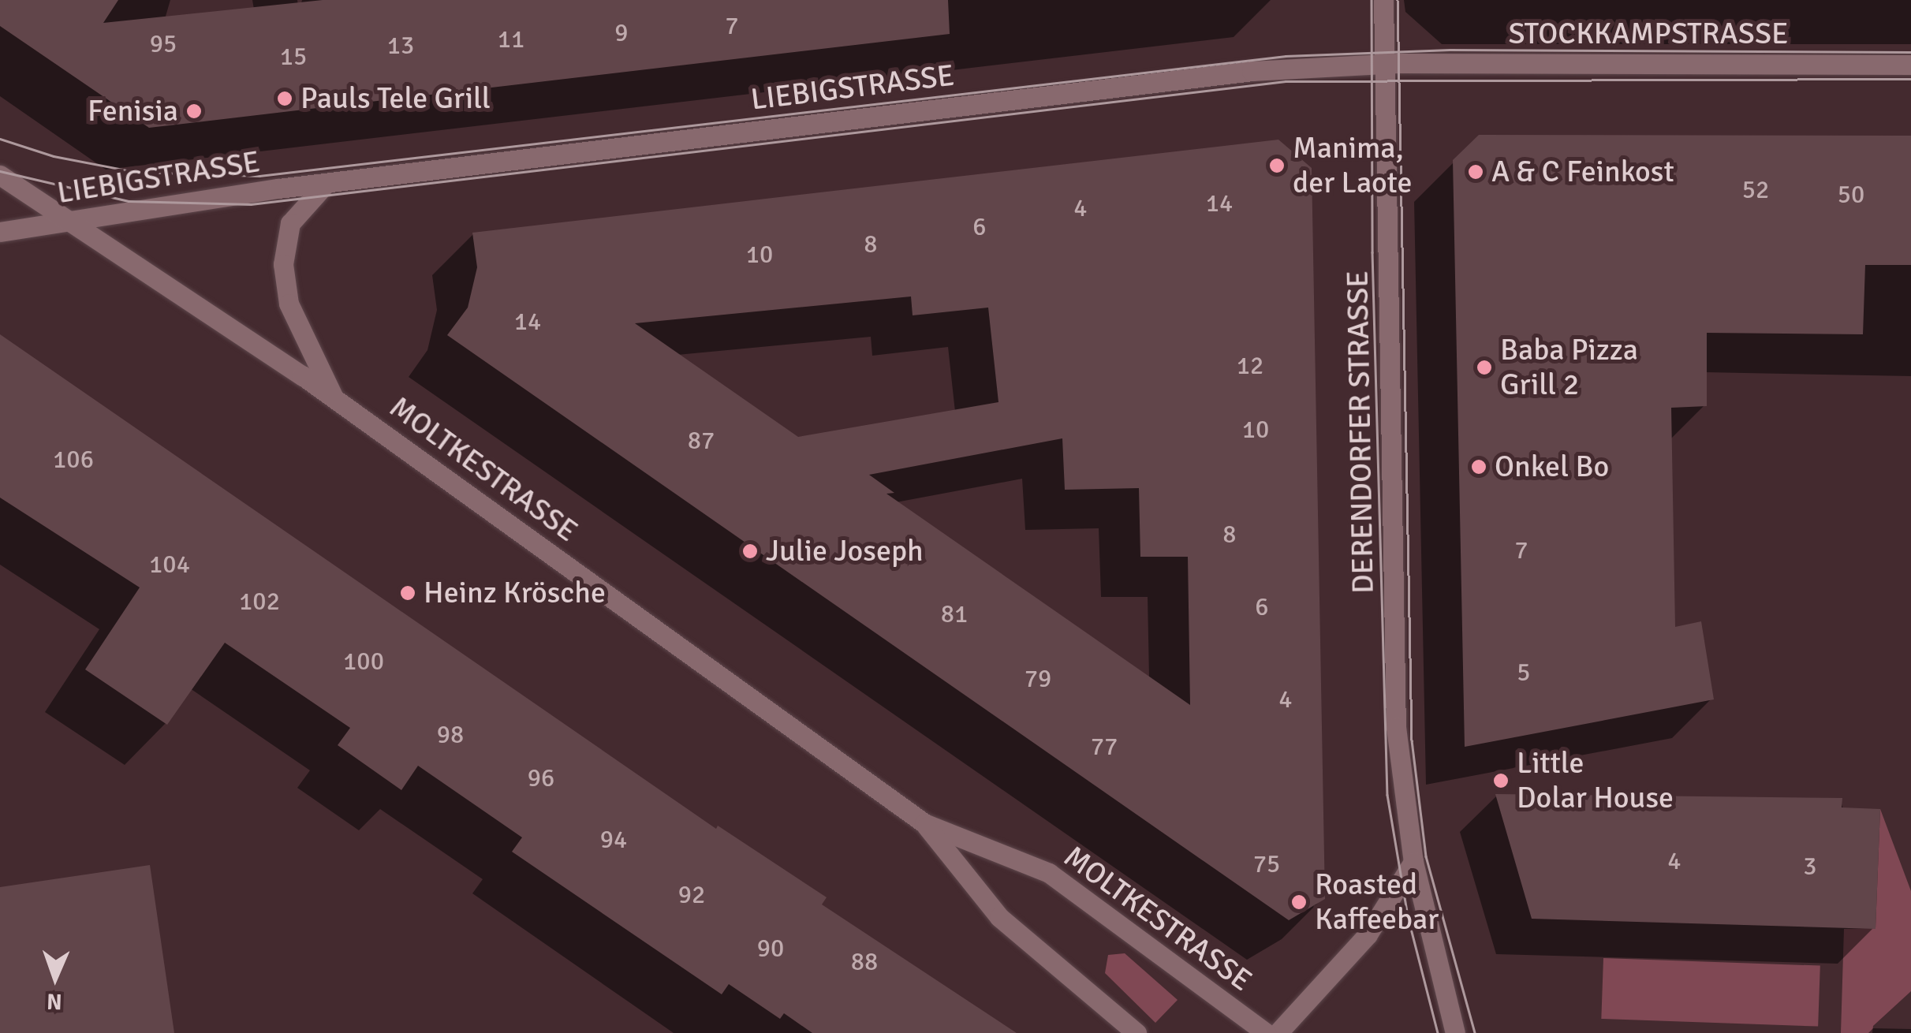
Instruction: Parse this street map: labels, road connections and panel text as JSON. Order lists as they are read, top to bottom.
{
  "streets": {
    "street": [
      "STOCKKAMPSTRASSE",
      "LIEBIGSTRASSE",
      "DERENDORFER STRASSE",
      "MOLTKESTRASSE"
    ]
  },
  "crossings": [
    ["STOCKKAMPSTRASSE", "LIEBIGSTRASSE"],
    ["STOCKKAMPSTRASSE", "DERENDORFER STRASSE"],
    ["LIEBIGSTRASSE", "DERENDORFER STRASSE"],
    ["LIEBIGSTRASSE", "MOLTKESTRASSE"]
  ],
  "places": [
    "Pauls Tele Grill",
    "Fenisia",
    "Manima, der Laote",
    "A & C Feinkost",
    "Baba Pizza Grill 2",
    "Onkel Bo",
    "Julie Joseph",
    "Heinz Krösche",
    "Little Dolar House",
    "Roasted Kaffeebar"
  ],
  "house_numbers": [
    "7",
    "9",
    "11",
    "95",
    "13",
    "15",
    "52",
    "50",
    "14",
    "4",
    "6",
    "8",
    "10",
    "14",
    "12",
    "10",
    "87",
    "106",
    "8",
    "7",
    "104",
    "102",
    "6",
    "81",
    "100",
    "5",
    "79",
    "4",
    "98",
    "77",
    "96",
    "94",
    "4",
    "75",
    "3",
    "92",
    "90",
    "88"
  ],
  "north": "bottom"
}
